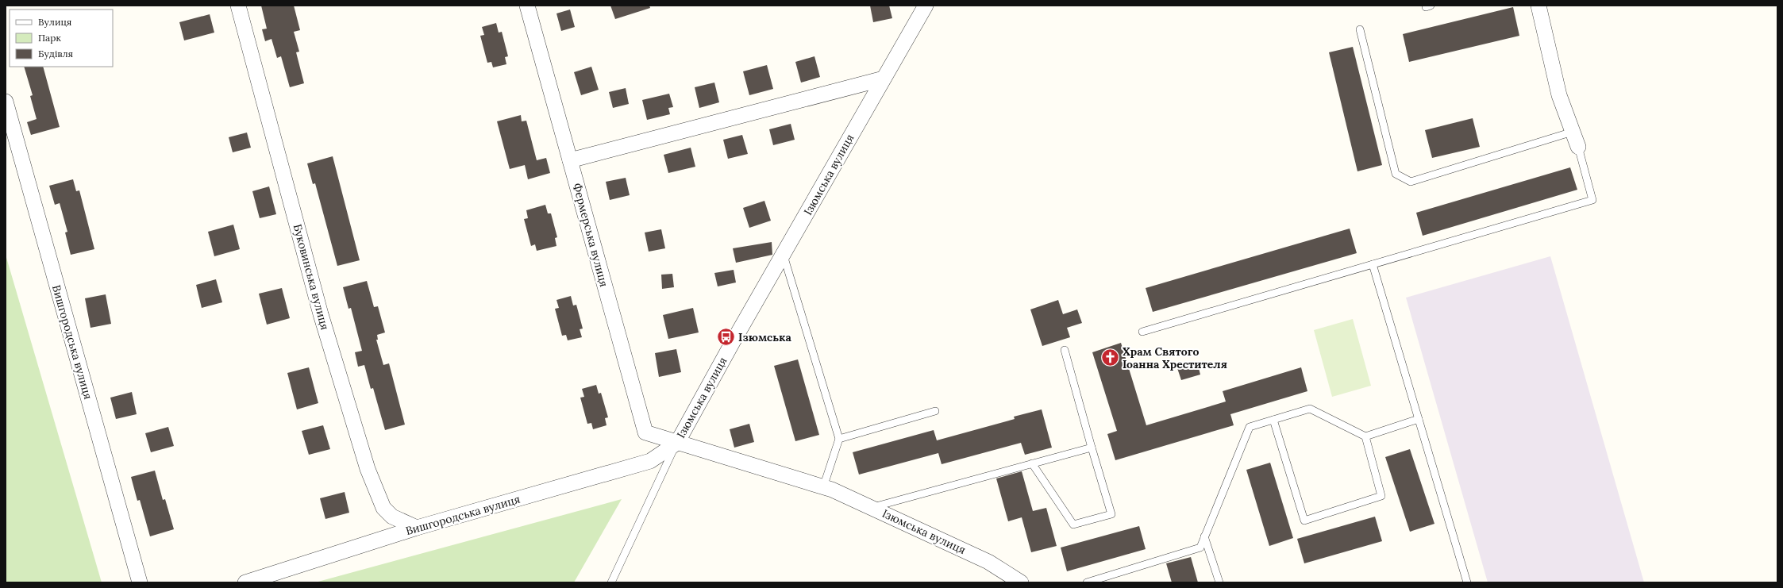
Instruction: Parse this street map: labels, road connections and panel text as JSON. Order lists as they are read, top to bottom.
{
  "streets": {
    "street": [
      "Ізюмська вулиця",
      "Фермерська вулиця",
      "Буковинська вулиця",
      "Вишгородська вулиця"
    ]
  },
  "crossings": [
    ["Ізюмська вулиця", "Фермерська вулиця"],
    ["Ізюмська вулиця", "Вишгородська вулиця"],
    ["Фермерська вулиця", "Вишгородська вулиця"],
    ["Буковинська вулиця", "Вишгородська вулиця"]
  ],
  "places": {
    "bus stop": ["Ізюмська"],
    "church": ["Храм Святого Іоанна Хрестителя"]
  },
  "legend": ["Вулиця", "Парк", "Будівля"]
}
